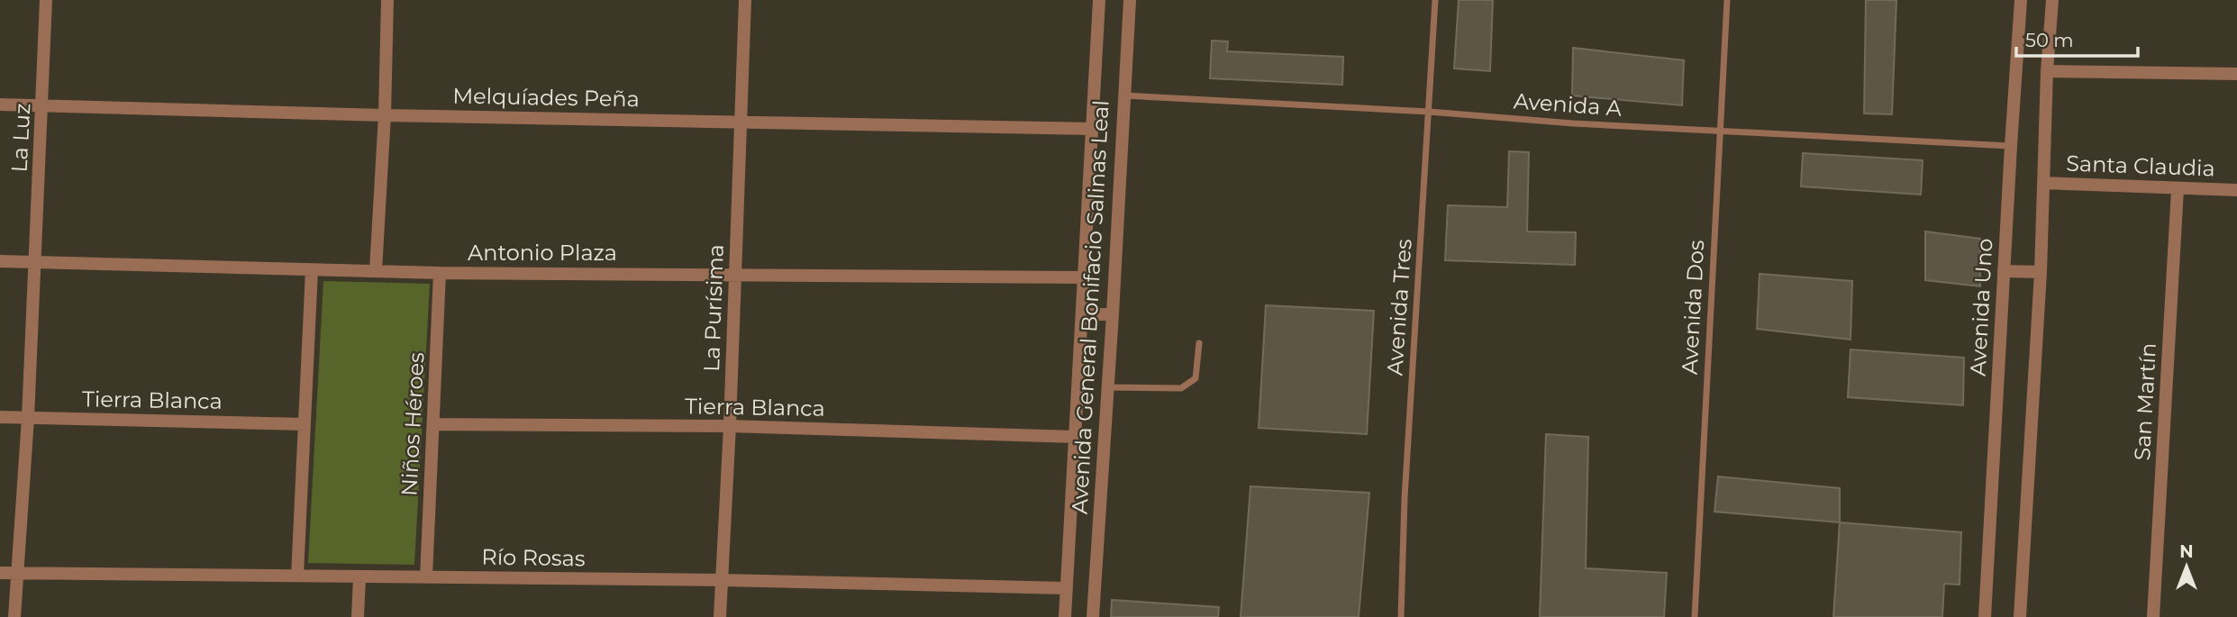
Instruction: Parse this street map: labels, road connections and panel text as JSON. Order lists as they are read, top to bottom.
{
  "streets": {
    "street": [
      "Melquíades Peña",
      "La Luz",
      "Santa Claudia",
      "Antonio Plaza",
      "Avenida General Bonifacio Salinas Leal",
      "Avenida Uno",
      "La Purísima",
      "Tierra Blanca",
      "San Martín",
      "Niños Héroes",
      "Río Rosas"
    ],
    "lane": ["Avenida A", "Avenida Tres", "Avenida Dos"]
  },
  "crossings": [
    ["Melquíades Peña", "La Luz"],
    ["Melquíades Peña", "La Purísima"],
    ["Avenida A", "Avenida General Bonifacio Salinas Leal"],
    ["Avenida A", "Avenida Tres"],
    ["Avenida A", "Avenida Dos"],
    ["Avenida A", "Avenida Uno"],
    ["La Luz", "Antonio Plaza"],
    ["La Luz", "Tierra Blanca"],
    ["La Luz", "Río Rosas"],
    ["Santa Claudia", "San Martín"],
    ["Antonio Plaza", "La Purísima"],
    ["Antonio Plaza", "Niños Héroes"],
    ["La Purísima", "Tierra Blanca"],
    ["La Purísima", "Río Rosas"],
    ["Tierra Blanca", "Niños Héroes"],
    ["Niños Héroes", "Río Rosas"]
  ],
  "scale_bar": "50 m",
  "north": "top"
}
